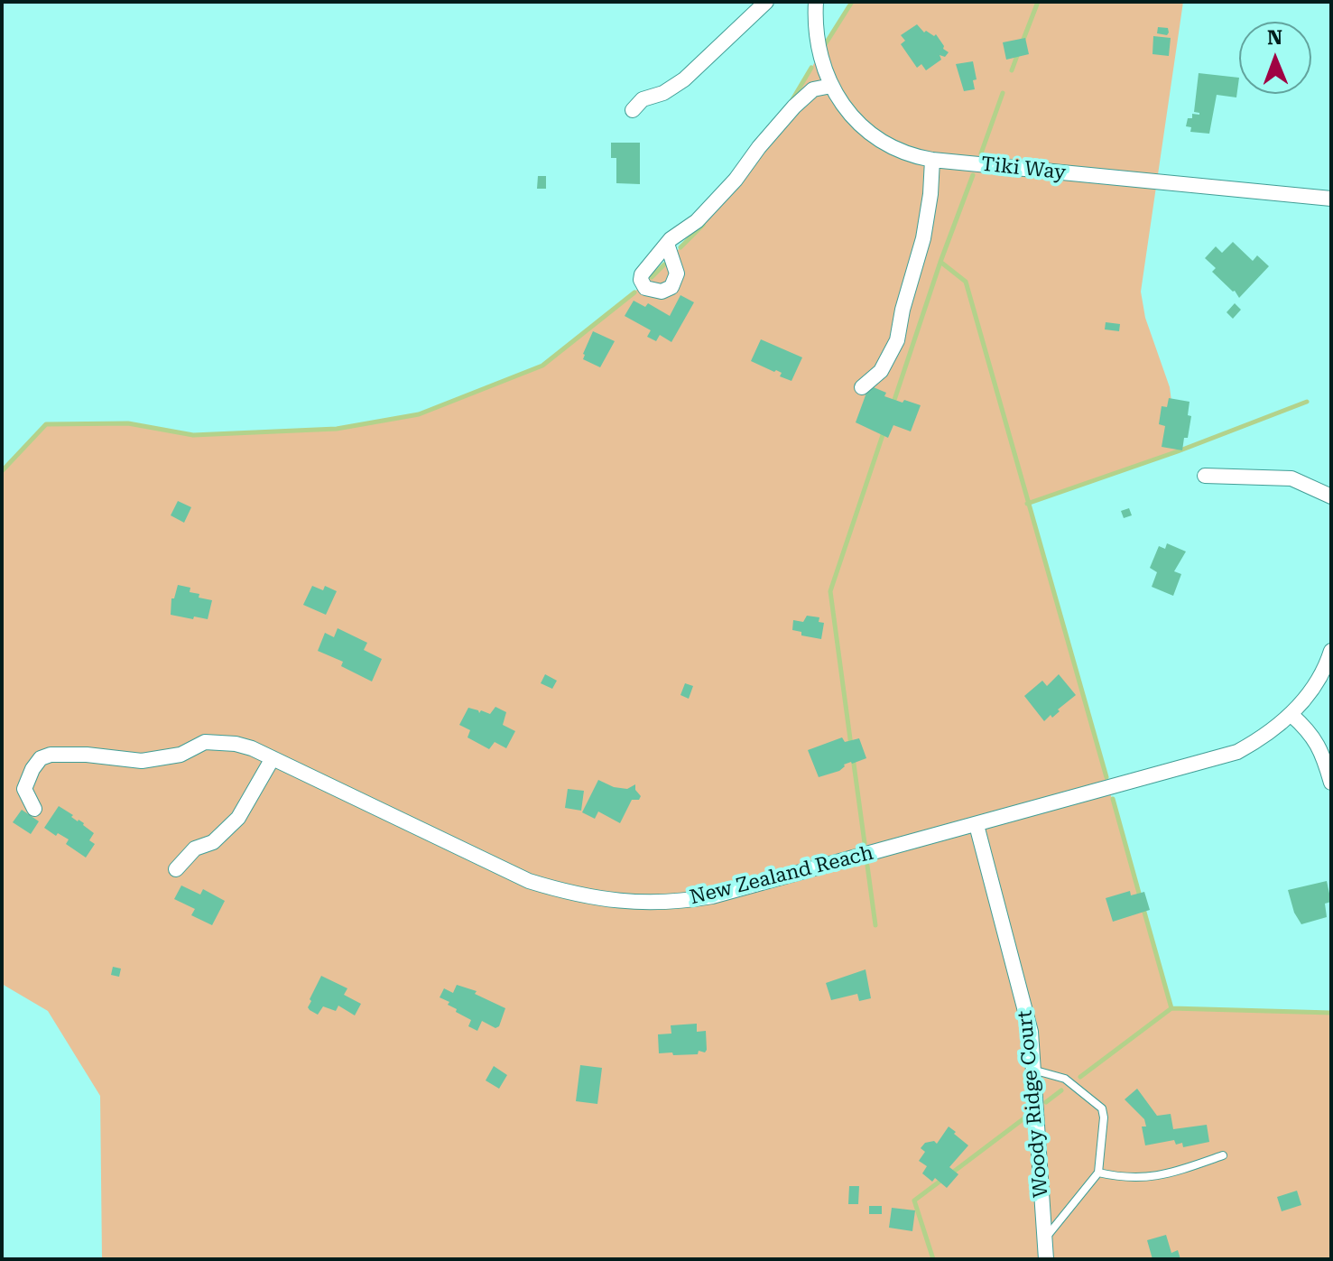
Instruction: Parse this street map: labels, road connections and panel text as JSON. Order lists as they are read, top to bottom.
{
  "streets": {
    "street": ["Tiki Way", "New Zealand Reach", "Woody Ridge Court"]
  },
  "crossings": [
    ["New Zealand Reach", "Woody Ridge Court"]
  ],
  "north": "top"
}
